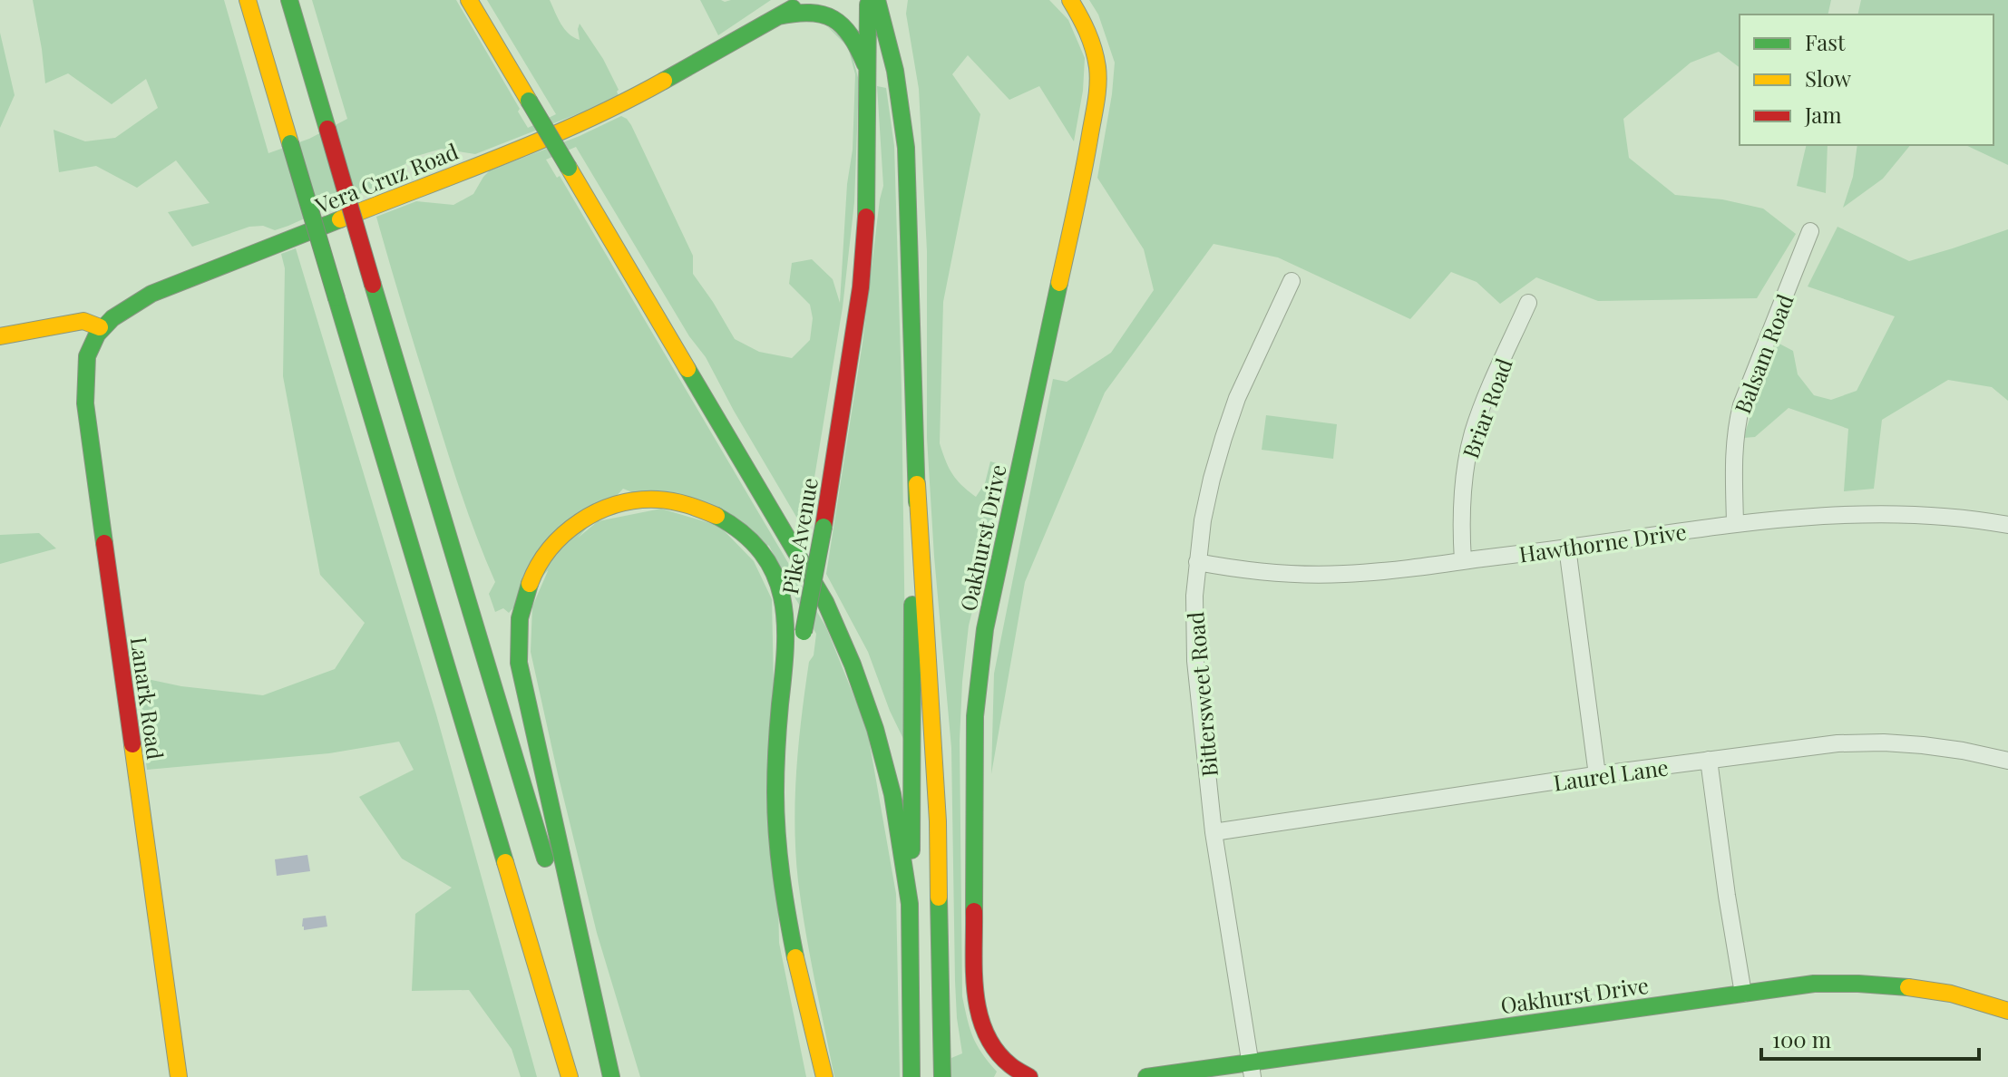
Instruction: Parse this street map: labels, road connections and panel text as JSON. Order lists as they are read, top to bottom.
{
  "streets": {
    "main road": [
      "Vera Cruz Road",
      "Pike Avenue",
      "Oakhurst Drive",
      "Lanark Road"
    ],
    "street": [
      "Balsam Road",
      "Briar Road",
      "Hawthorne Drive",
      "Bittersweet Road",
      "Laurel Lane"
    ]
  },
  "crossings": [
    ["Vera Cruz Road", "Lanark Road"],
    ["Balsam Road", "Hawthorne Drive"],
    ["Briar Road", "Hawthorne Drive"],
    ["Oakhurst Drive", "Bittersweet Road"],
    ["Hawthorne Drive", "Bittersweet Road"],
    ["Bittersweet Road", "Laurel Lane"]
  ],
  "legend": ["Fast", "Slow", "Jam"],
  "scale_bar": "100 m"
}
